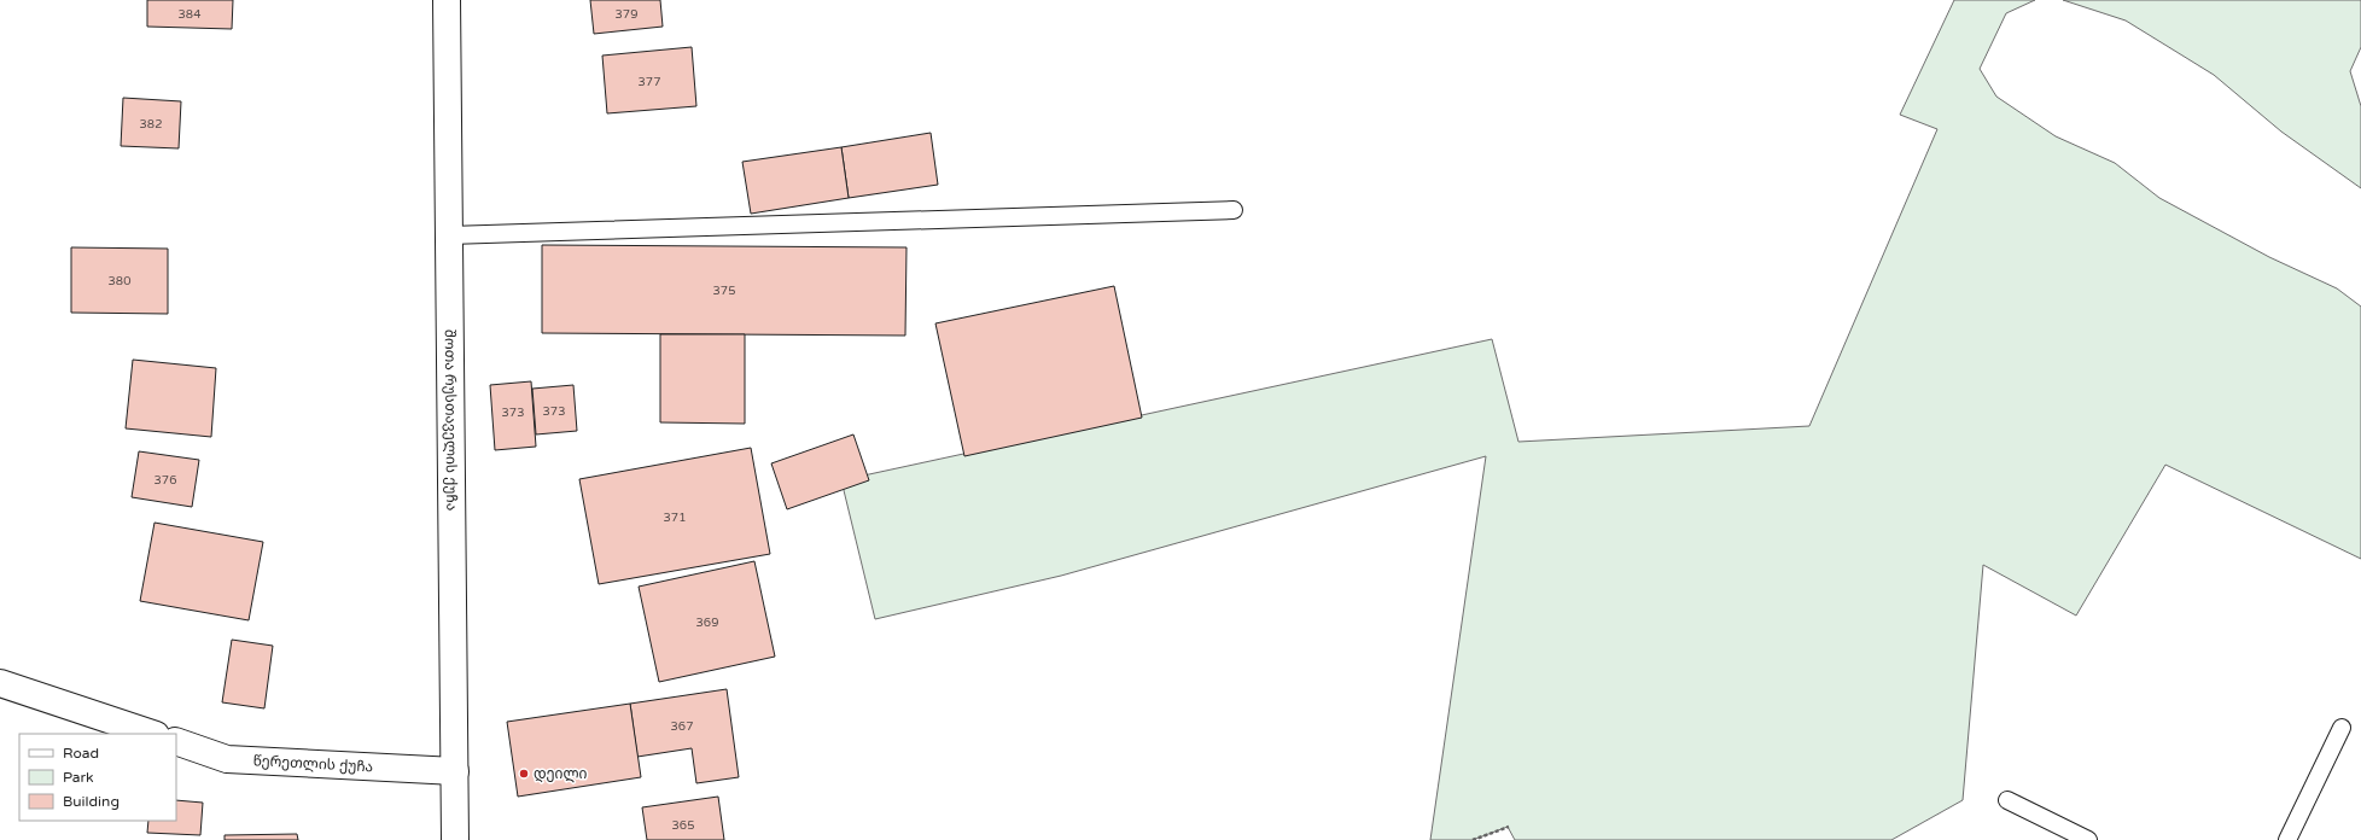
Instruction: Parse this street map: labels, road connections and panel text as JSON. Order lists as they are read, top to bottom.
{
  "streets": {
    "main road": ["შოთა რუსთაველის ქუჩა", "წერეთლის ქუჩა"]
  },
  "crossings": [
    ["შოთა რუსთაველის ქუჩა", "წერეთლის ქუჩა"]
  ],
  "places": ["დეილი"],
  "house_numbers": [
    "384",
    "379",
    "377",
    "382",
    "380",
    "375",
    "373",
    "373",
    "376",
    "371",
    "369",
    "367",
    "365"
  ],
  "legend": ["Road", "Park", "Building"]
}
